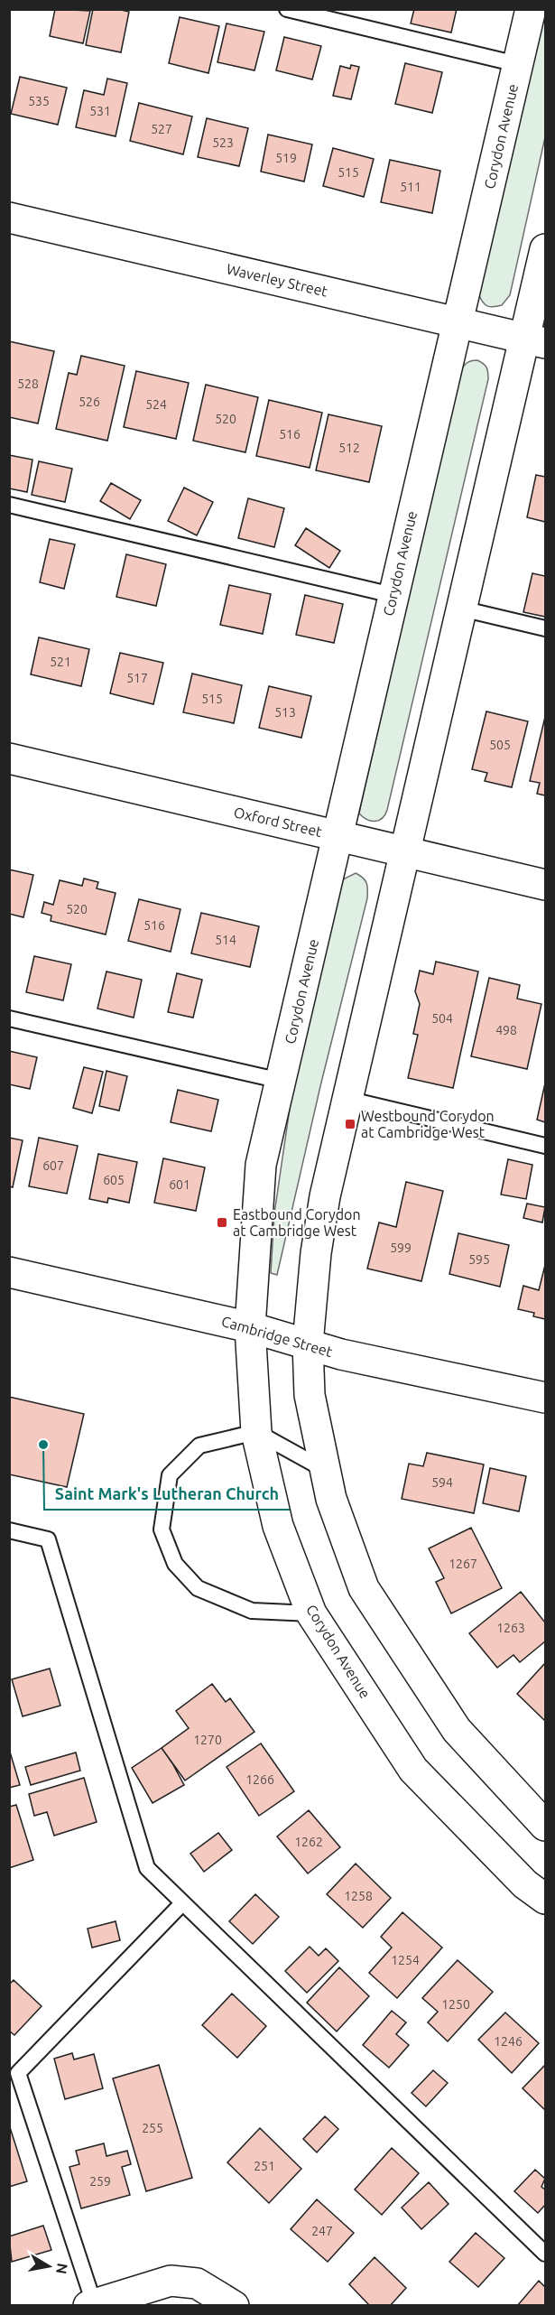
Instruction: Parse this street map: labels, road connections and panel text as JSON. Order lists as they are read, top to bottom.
{
  "streets": {
    "main road": [
      "Corydon Avenue",
      "Waverley Street",
      "Oxford Street",
      "Cambridge Street"
    ]
  },
  "crossings": [
    ["Corydon Avenue", "Waverley Street"],
    ["Corydon Avenue", "Oxford Street"],
    ["Corydon Avenue", "Cambridge Street"]
  ],
  "places": {
    "transit": ["Westbound Corydon at Cambridge West", "Eastbound Corydon at Cambridge West"],
    "other": ["Saint Mark's Lutheran Church"]
  },
  "house_numbers": [
    "535",
    "531",
    "527",
    "523",
    "519",
    "515",
    "511",
    "528",
    "526",
    "524",
    "520",
    "516",
    "512",
    "521",
    "517",
    "515",
    "513",
    "505",
    "520",
    "516",
    "514",
    "504",
    "498",
    "607",
    "605",
    "601",
    "599",
    "595",
    "594",
    "1267",
    "1263",
    "1270",
    "1266",
    "1262",
    "1258",
    "1254",
    "1250",
    "1246",
    "255",
    "251",
    "259",
    "247"
  ],
  "north": "right"
}
